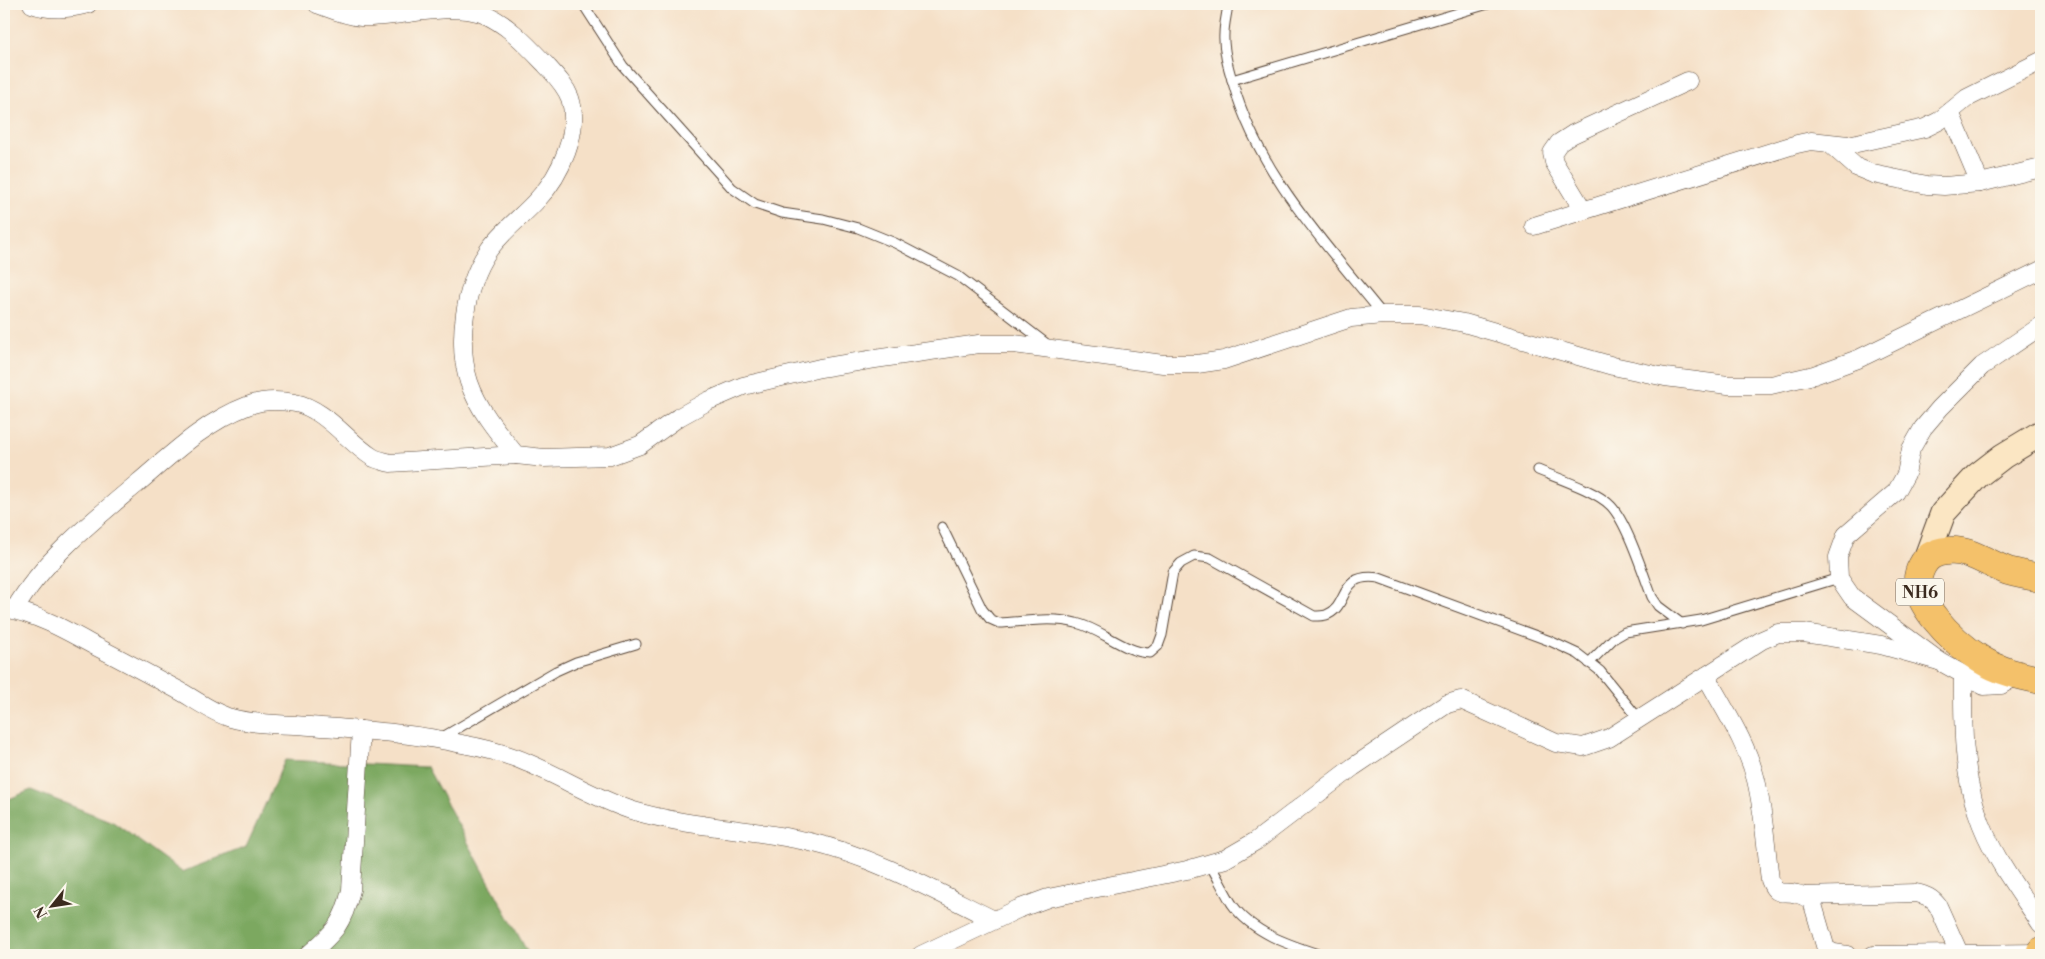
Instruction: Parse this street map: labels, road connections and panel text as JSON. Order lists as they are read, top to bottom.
{
  "streets": {
    "highway": ["NH6"]
  },
  "north": "bottom left"
}
